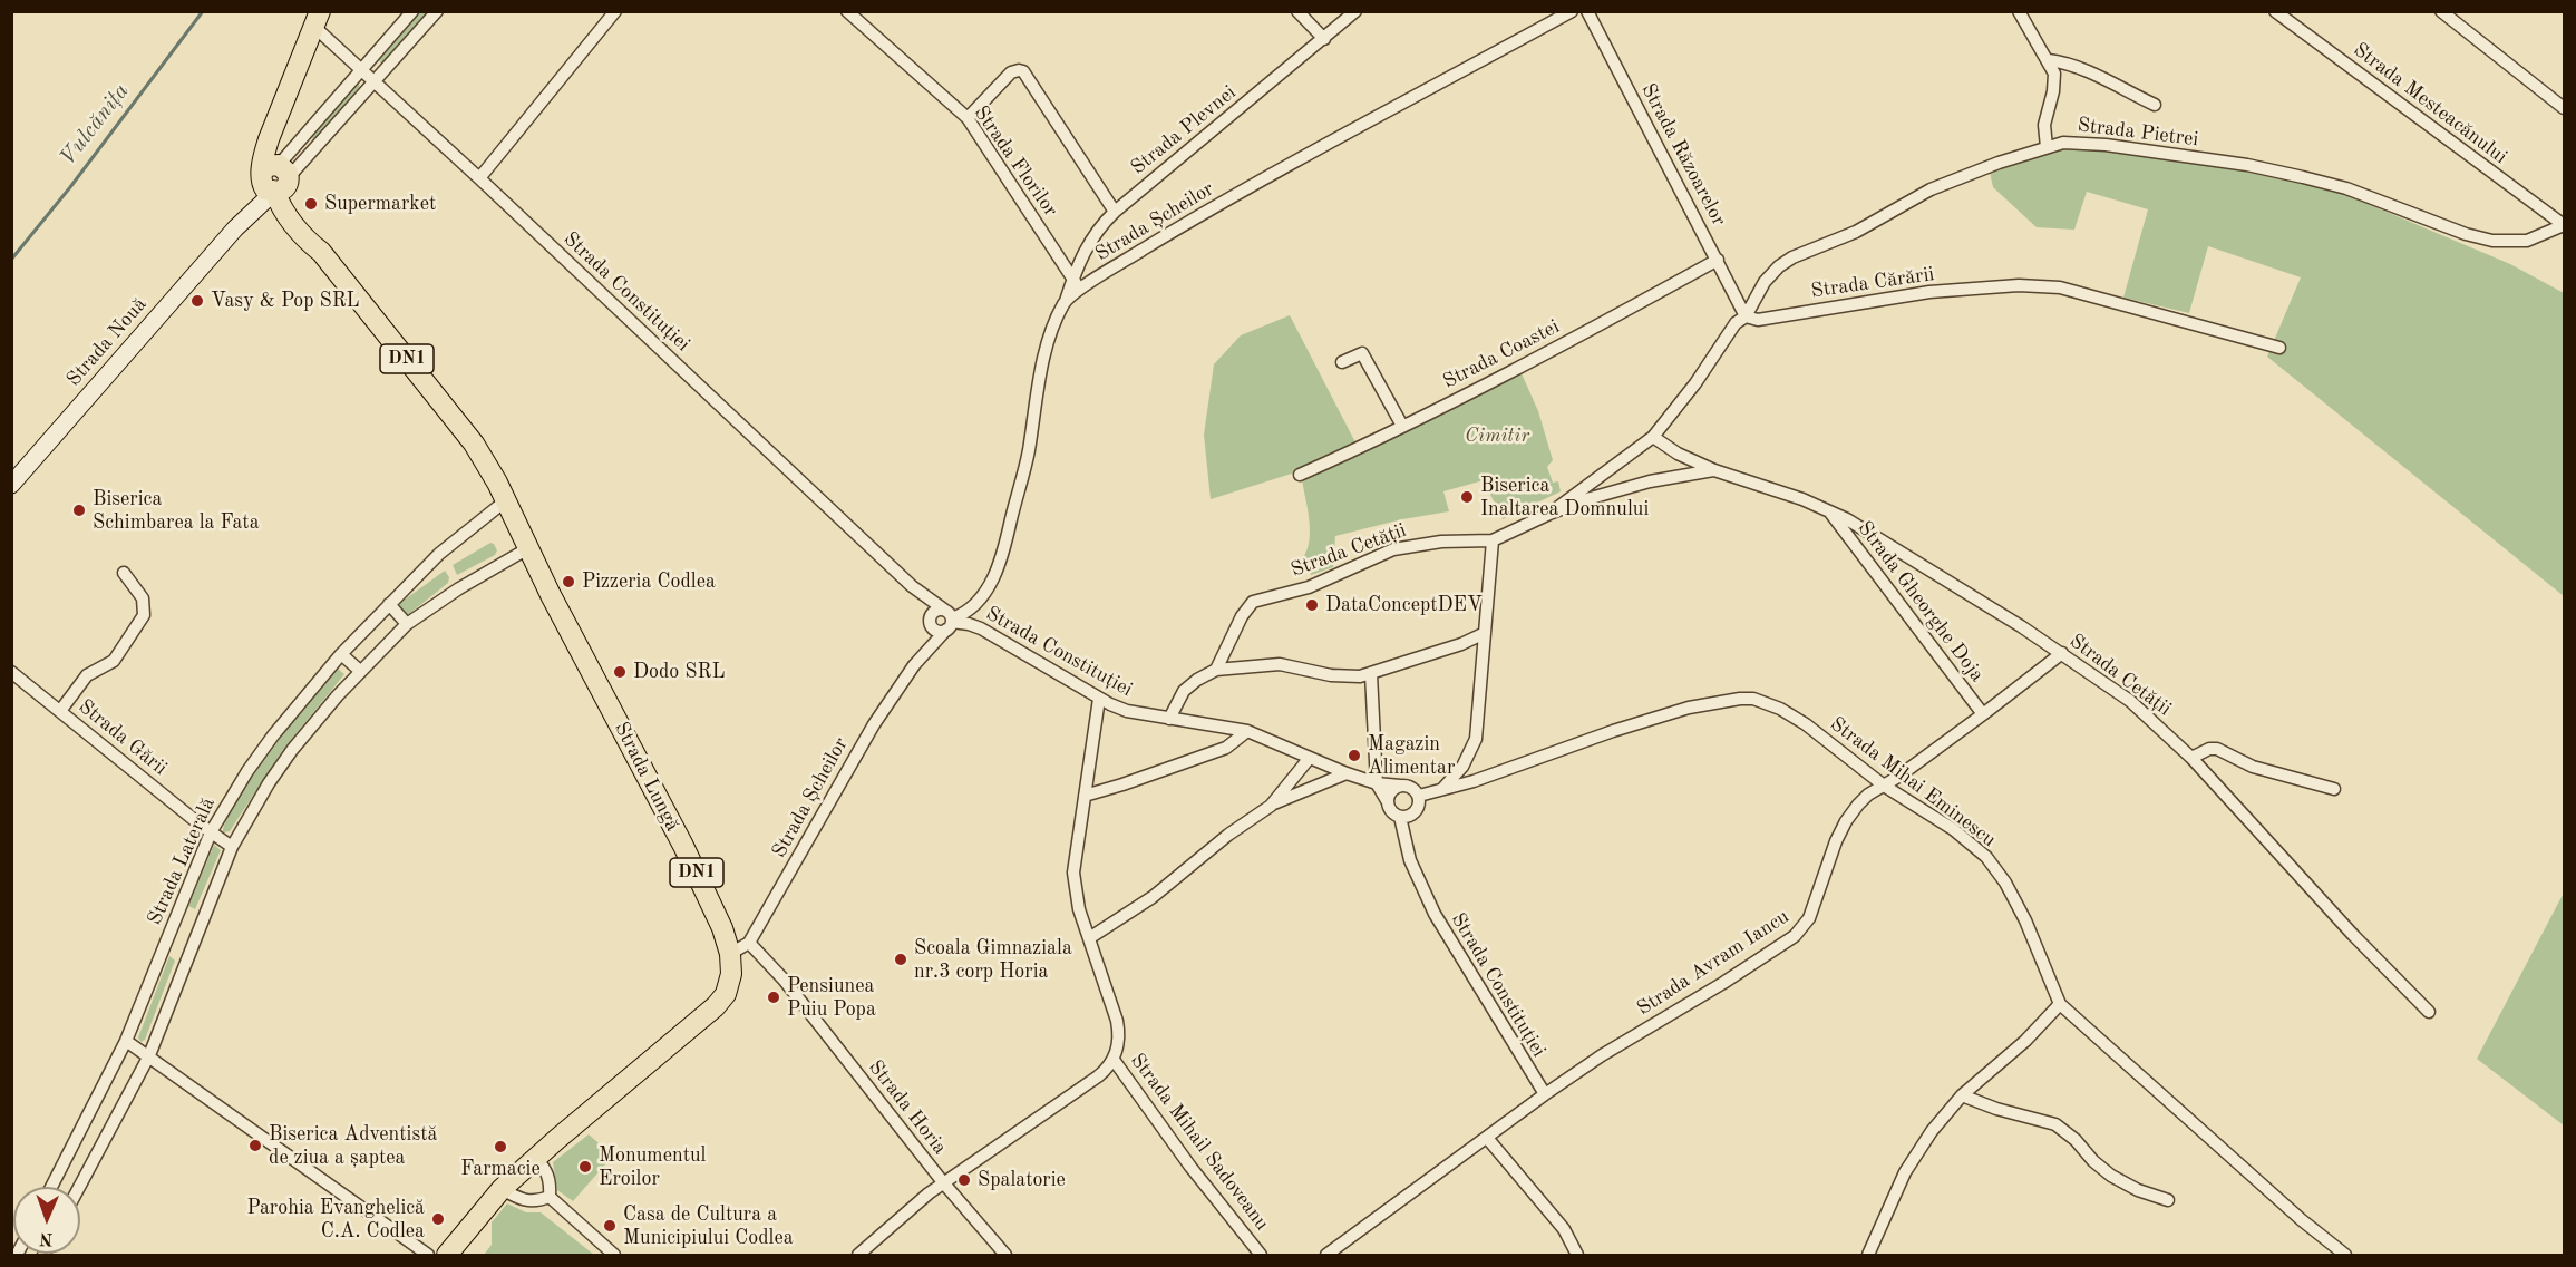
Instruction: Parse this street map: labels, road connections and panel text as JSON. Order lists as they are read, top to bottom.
{
  "streets": {
    "highway": ["DN1", "Strada Lungă"],
    "main road": ["Strada Nouă"],
    "street": [
      "Strada Mesteacănului",
      "Strada Plevnei",
      "Strada Pietrei",
      "Strada Răzoarelor",
      "Strada Florilor",
      "Strada Șcheilor",
      "Strada Cărării",
      "Strada Constituției",
      "Strada Coastei",
      "Strada Cetății",
      "Strada Gheorghe Doja",
      "Strada Gării",
      "Strada Mihai Eminescu",
      "Strada Laterală",
      "Strada Avram Iancu",
      "Strada Horia",
      "Strada Mihail Sadoveanu"
    ]
  },
  "crossings": [
    ["Strada Mesteacănului", "Strada Pietrei"],
    ["Strada Plevnei", "Strada Florilor"],
    ["Strada Plevnei", "Strada Șcheilor"],
    ["Strada Pietrei", "Strada Răzoarelor"],
    ["Strada Pietrei", "Strada Cărării"],
    ["Strada Răzoarelor", "Strada Cărării"],
    ["Strada Răzoarelor", "Strada Coastei"],
    ["Strada Florilor", "Strada Șcheilor"],
    ["Strada Șcheilor", "Strada Constituției"],
    ["Strada Șcheilor", "Strada Horia"],
    ["Strada Constituției", "Strada Mihai Eminescu"],
    ["Strada Constituției", "Strada Avram Iancu"],
    ["Strada Constituției", "Strada Mihail Sadoveanu"],
    ["Strada Nouă", "Strada Lungă"],
    ["Strada Cetății", "Strada Gheorghe Doja"],
    ["Strada Cetății", "Strada Avram Iancu"],
    ["Strada Gheorghe Doja", "Strada Avram Iancu"],
    ["Strada Gării", "Strada Laterală"],
    ["Strada Lungă", "Strada Laterală"],
    ["Strada Mihai Eminescu", "Strada Avram Iancu"]
  ],
  "water": ["Vulcănița"],
  "parks": ["Cimitir"],
  "places": [
    "Supermarket",
    "Vasy & Pop SRL",
    "Biserica Inaltarea Domnului",
    "Biserica Schimbarea la Fata",
    "Pizzeria Codlea",
    "DataConceptDEV",
    "Dodo SRL",
    "Magazin Alimentar",
    "Scoala Gimnaziala nr.3 corp Horia",
    "Pensiunea Puiu Popa",
    "Biserica Adventistă de ziua a șaptea",
    "Farmacie",
    "Monumentul Eroilor",
    "Spalatorie",
    "Parohia Evanghelică C.A. Codlea",
    "Casa de Cultura a Municipiului Codlea"
  ],
  "north": "bottom"
}
